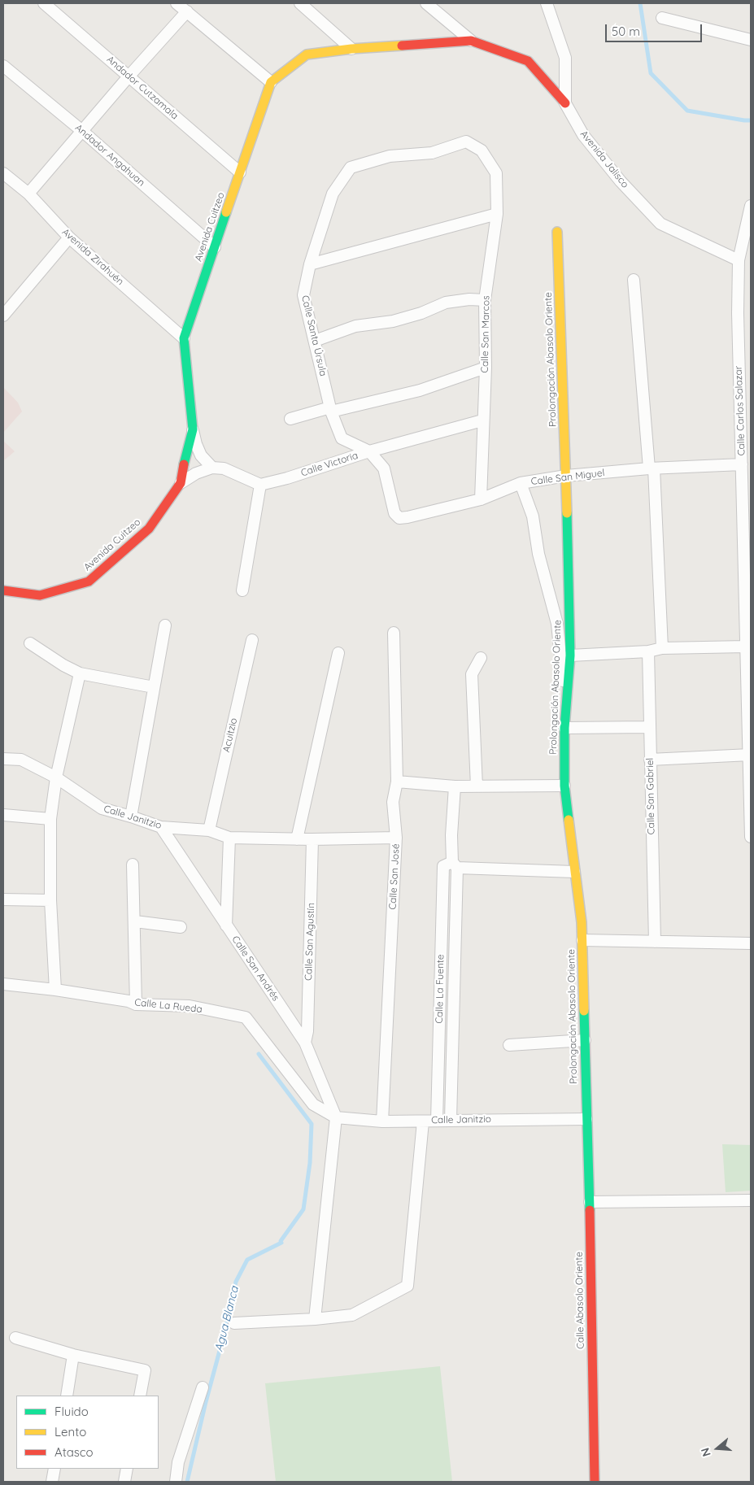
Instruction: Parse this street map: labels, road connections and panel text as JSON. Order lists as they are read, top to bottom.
{
  "streets": {
    "street": [
      "Andador Cutzamala",
      "Andador Angahuan",
      "Avenida Jalisco",
      "Avenida Cuitzeo",
      "Avenida Zirahuén",
      "Calle San Marcos",
      "Calle Santa Úrsula",
      "Prolongación Abasolo Oriente",
      "Calle Carlos Salazar",
      "Calle Victoria",
      "Calle San Miguel",
      "Acuitzio",
      "Calle San Gabriel",
      "Calle Janitzio",
      "Calle San José",
      "Calle San Agustín",
      "Calle San Andrés",
      "Calle La Fuente",
      "Calle La Rueda",
      "Calle Abasolo Oriente"
    ]
  },
  "crossings": [
    ["Andador Cutzamala", "Avenida Cuitzeo"],
    ["Andador Angahuan", "Avenida Cuitzeo"],
    ["Avenida Jalisco", "Calle Carlos Salazar"],
    ["Avenida Cuitzeo", "Avenida Zirahuén"],
    ["Calle San Marcos", "Calle Santa Úrsula"],
    ["Calle San Marcos", "Calle Victoria"],
    ["Calle San Marcos", "Calle San Miguel"],
    ["Calle Santa Úrsula", "Calle Victoria"],
    ["Calle Santa Úrsula", "Calle San Miguel"],
    ["Prolongación Abasolo Oriente", "Calle San Miguel"],
    ["Prolongación Abasolo Oriente", "Calle Janitzio"],
    ["Prolongación Abasolo Oriente", "Calle Abasolo Oriente"],
    ["Calle Carlos Salazar", "Calle San Miguel"],
    ["Calle Victoria", "Calle San Miguel"],
    ["Acuitzio", "Calle Janitzio"],
    ["Calle Janitzio", "Calle San José"],
    ["Calle Janitzio", "Calle San Agustín"],
    ["Calle Janitzio", "Calle San Andrés"],
    ["Calle Janitzio", "Calle La Fuente"],
    ["Calle Janitzio", "Calle La Rueda"],
    ["Calle Janitzio", "Calle Abasolo Oriente"],
    ["Calle San Agustín", "Calle San Andrés"],
    ["Calle San Andrés", "Calle La Rueda"]
  ],
  "water": ["Agua Blanca"],
  "legend": ["Fluido", "Lento", "Atasco"],
  "scale_bar": "50 m",
  "north": "left"
}
